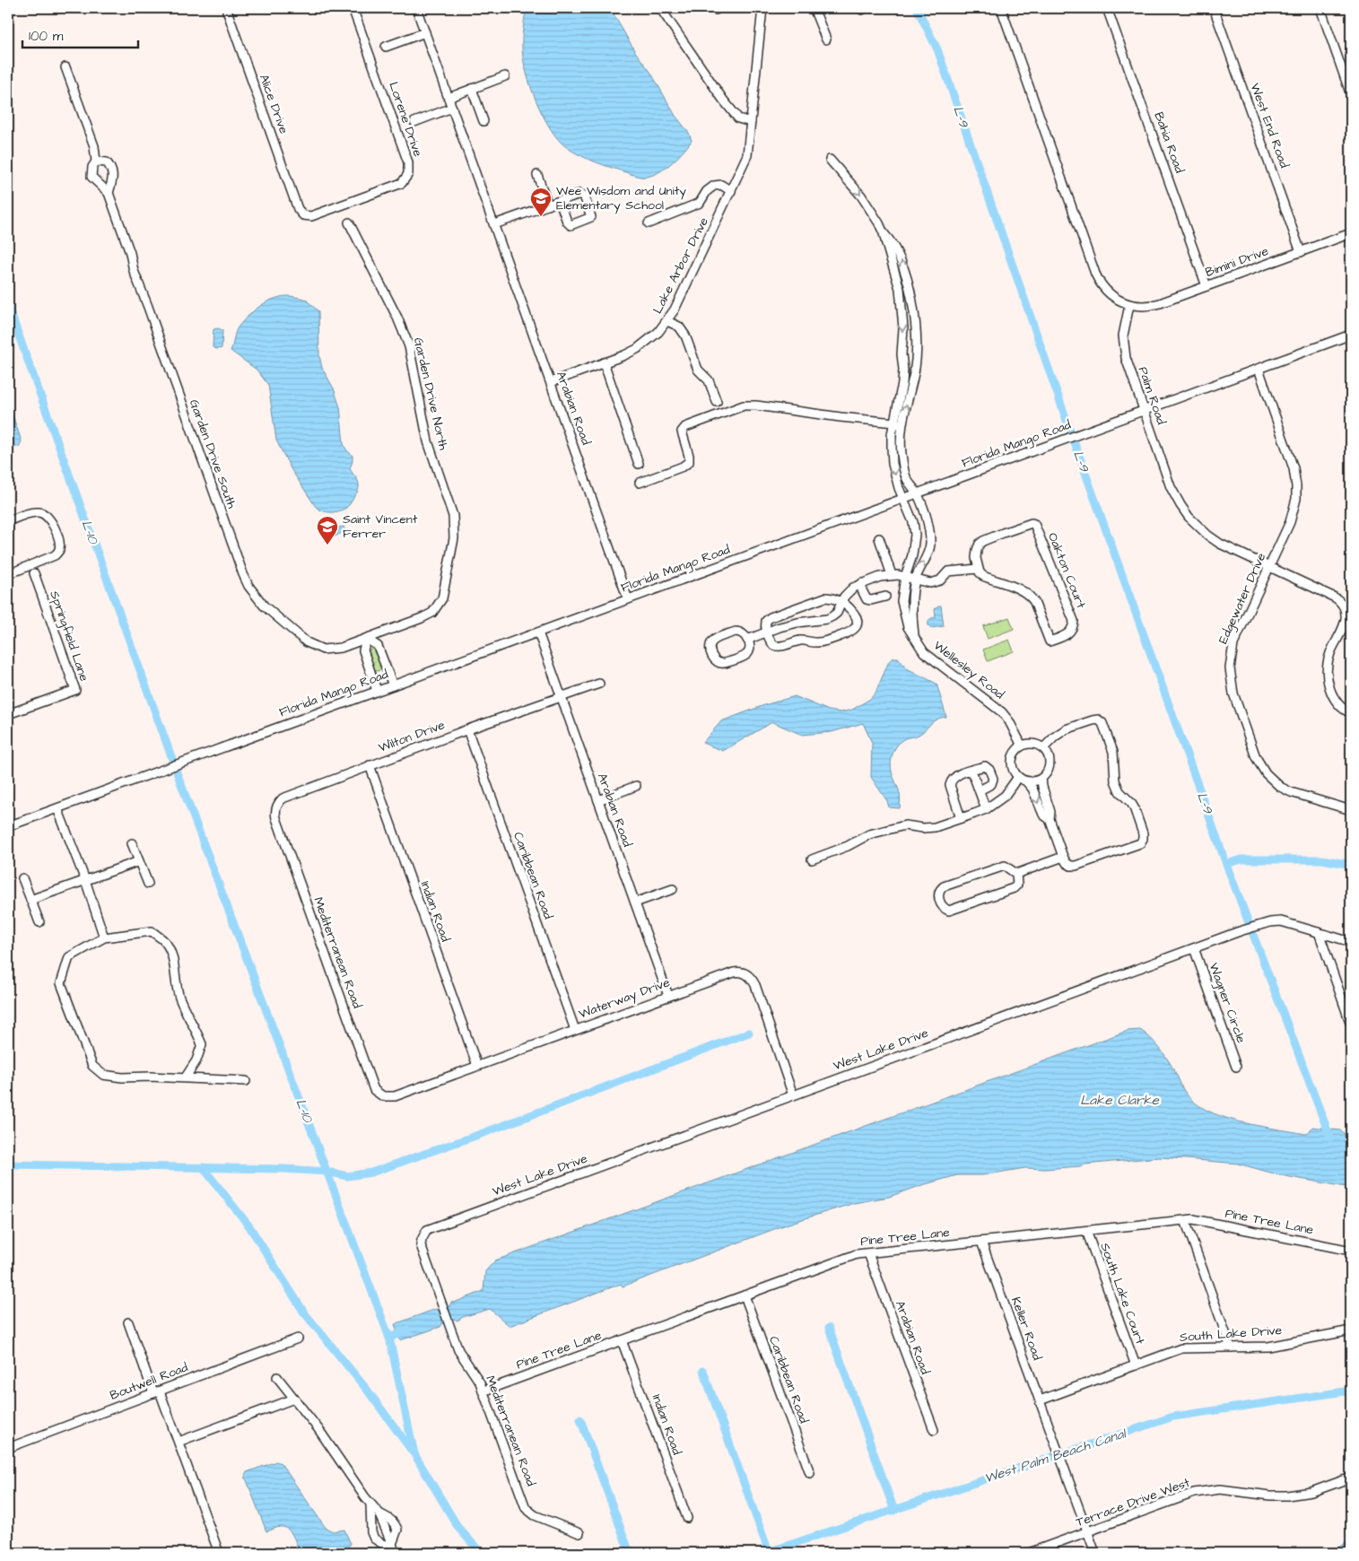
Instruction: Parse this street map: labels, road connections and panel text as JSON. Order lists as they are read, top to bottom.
{
  "streets": {
    "street": [
      "Alice Drive",
      "Lorene Drive",
      "West End Road",
      "Bahia Road",
      "Bimini Drive",
      "Lake Arbor Drive",
      "Garden Drive North",
      "Palm Road",
      "Arabian Road",
      "Florida Mango Road",
      "Garden Drive South",
      "Oakton Court",
      "Edgewater Drive",
      "Springfield Lane",
      "Wellesley Road",
      "Wilton Drive",
      "Caribbean Road",
      "Indian Road",
      "Mediterranean Road",
      "Waterway Drive",
      "Wagner Circle",
      "West Lake Drive",
      "Pine Tree Lane",
      "South Lake Court",
      "Keller Road",
      "South Lake Drive",
      "Boutwell Road",
      "Terrace Drive West"
    ]
  },
  "crossings": [
    ["Alice Drive", "Lorene Drive"],
    ["West End Road", "Bimini Drive"],
    ["Bahia Road", "Bimini Drive"],
    ["Bimini Drive", "Palm Road"],
    ["Lake Arbor Drive", "Arabian Road"],
    ["Garden Drive North", "Garden Drive South"],
    ["Palm Road", "Florida Mango Road"],
    ["Palm Road", "Edgewater Drive"],
    ["Arabian Road", "Florida Mango Road"],
    ["Arabian Road", "Wilton Drive"],
    ["Arabian Road", "Waterway Drive"],
    ["Arabian Road", "Pine Tree Lane"],
    ["Florida Mango Road", "Edgewater Drive"],
    ["Florida Mango Road", "Wellesley Road"],
    ["Wilton Drive", "Caribbean Road"],
    ["Wilton Drive", "Indian Road"],
    ["Wilton Drive", "Mediterranean Road"],
    ["Caribbean Road", "Waterway Drive"],
    ["Caribbean Road", "Pine Tree Lane"],
    ["Indian Road", "Waterway Drive"],
    ["Indian Road", "Pine Tree Lane"],
    ["Mediterranean Road", "Waterway Drive"],
    ["Mediterranean Road", "West Lake Drive"],
    ["Mediterranean Road", "Pine Tree Lane"],
    ["Waterway Drive", "West Lake Drive"],
    ["Wagner Circle", "West Lake Drive"],
    ["Pine Tree Lane", "South Lake Court"],
    ["Pine Tree Lane", "Keller Road"],
    ["South Lake Court", "South Lake Drive"],
    ["Keller Road", "South Lake Drive"],
    ["Keller Road", "Terrace Drive West"]
  ],
  "water": [
    "L-9",
    "L-10",
    "Lake Clarke",
    "West Palm Beach Canal"
  ],
  "places": {
    "school or university": ["Wee Wisdom and Unity Elementary School", "Saint Vincent Ferrer"]
  },
  "scale_bar": "100 m"
}
